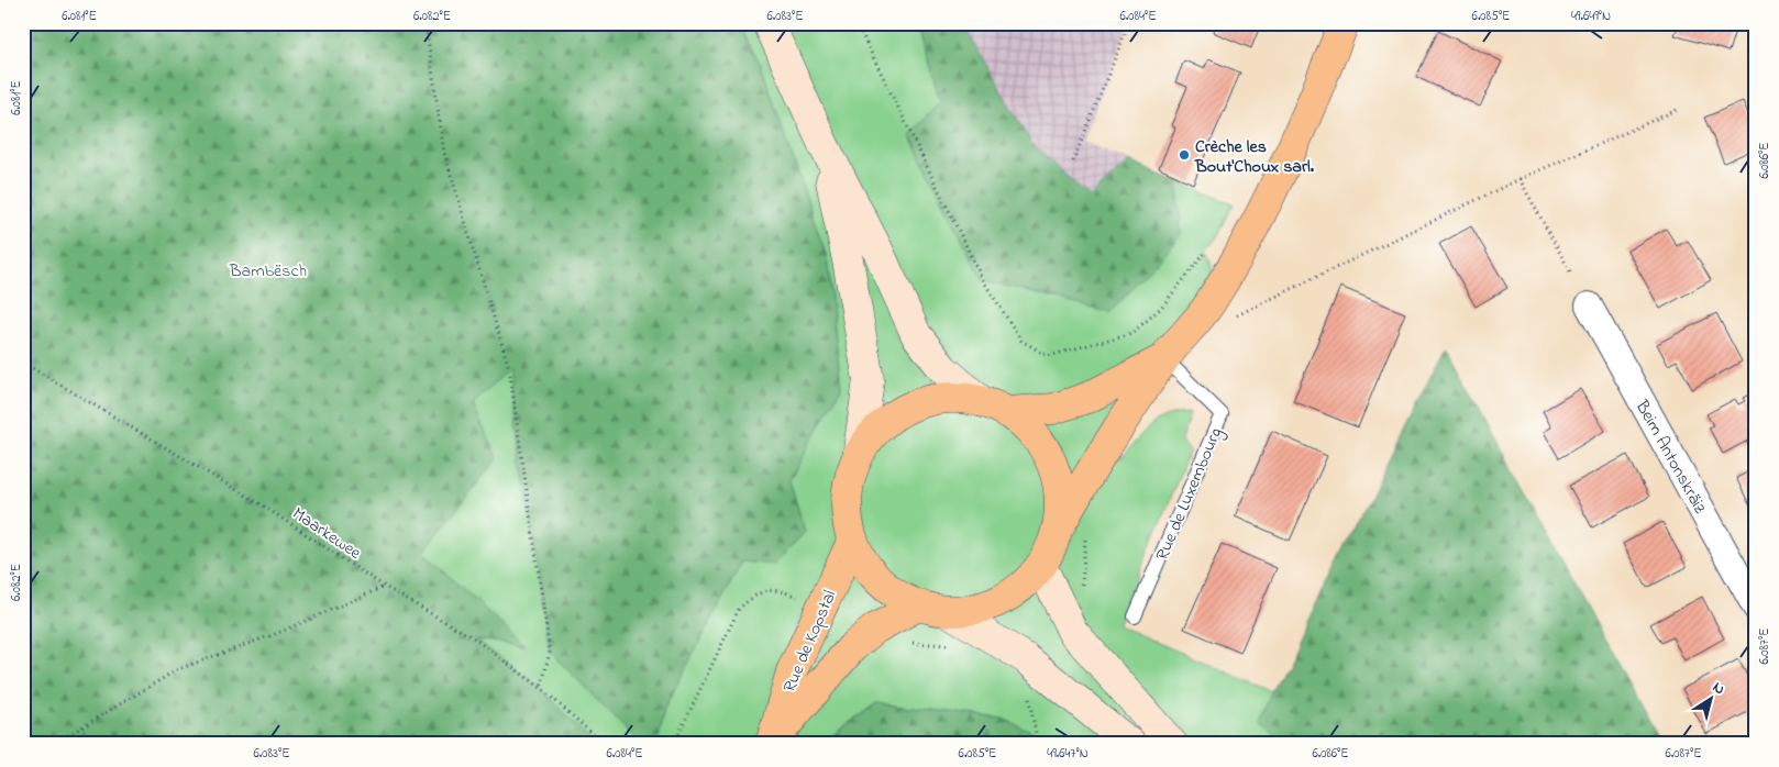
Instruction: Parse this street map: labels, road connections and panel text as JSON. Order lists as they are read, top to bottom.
{
  "streets": {
    "main road": ["Rue de Kopstal"],
    "street": ["Beim Antonskräiz"],
    "lane": ["Rue de Luxembourg"],
    "path": ["Maarkewee"]
  },
  "parks": ["Bambësch"],
  "places": ["Crèche les Bout'Choux sarl."],
  "north": "top right",
  "coordinates": [
    "6.081°E",
    "6.082°E",
    "6.083°E",
    "6.084°E",
    "6.085°E",
    "49.649°N",
    "6.086°E",
    "6.087°E",
    "49.647°N"
  ]
}
